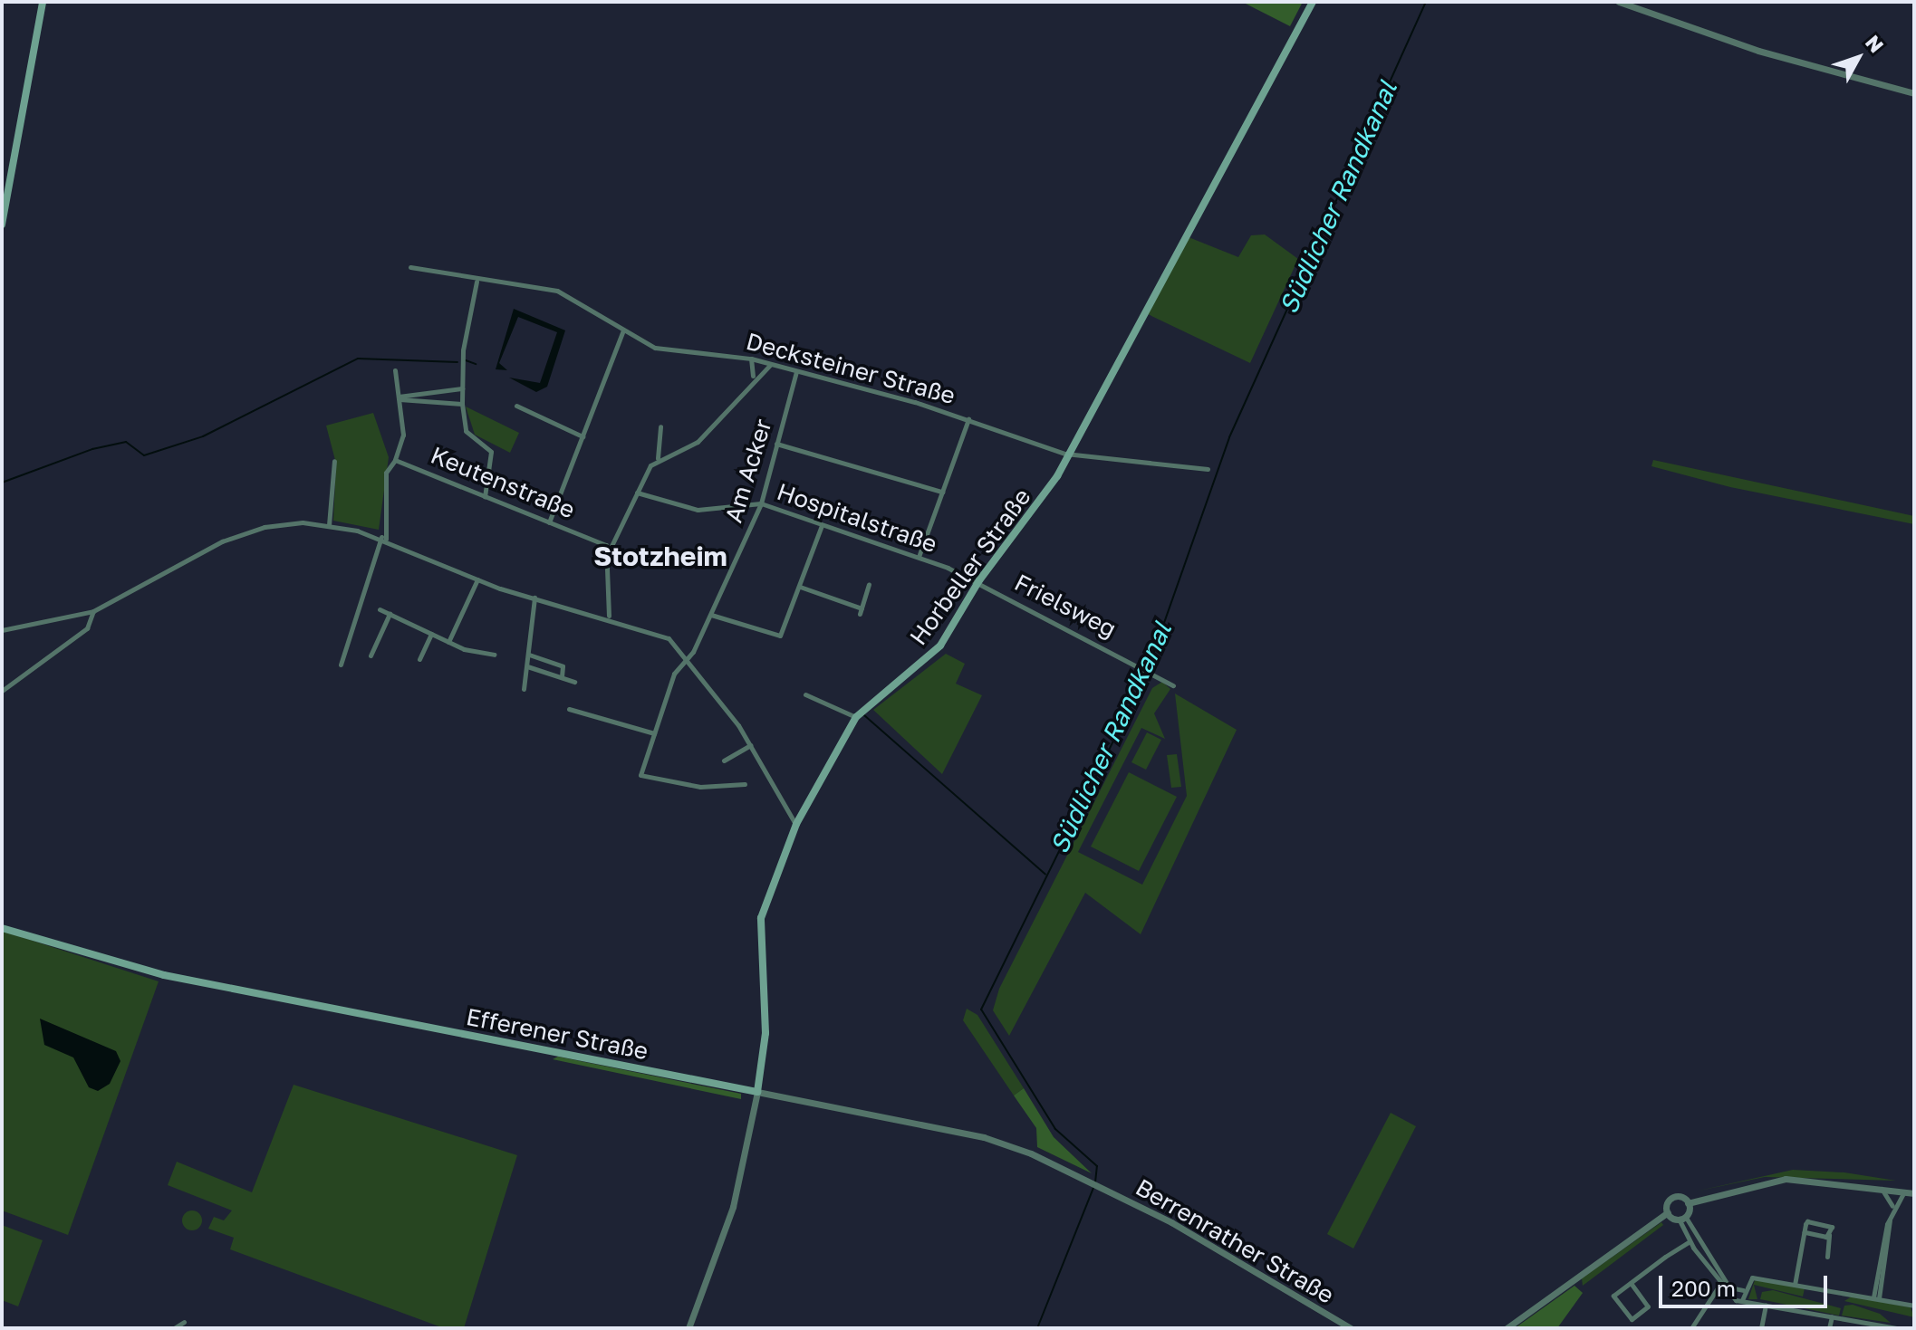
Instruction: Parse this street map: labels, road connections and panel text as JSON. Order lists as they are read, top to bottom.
{
  "streets": {
    "main road": ["Horbeller Straße", "Efferener Straße"],
    "street": [
      "Decksteiner Straße",
      "Am Acker",
      "Keutenstraße",
      "Hospitalstraße",
      "Frielsweg",
      "Berrenrather Straße"
    ]
  },
  "crossings": [
    ["Decksteiner Straße", "Am Acker"],
    ["Decksteiner Straße", "Horbeller Straße"],
    ["Am Acker", "Hospitalstraße"],
    ["Hospitalstraße", "Horbeller Straße"],
    ["Hospitalstraße", "Frielsweg"],
    ["Horbeller Straße", "Frielsweg"],
    ["Horbeller Straße", "Efferener Straße"],
    ["Efferener Straße", "Berrenrather Straße"]
  ],
  "districts": ["Stotzheim"],
  "water": ["Südlicher Randkanal"],
  "scale_bar": "200 m",
  "north": "top right"
}
